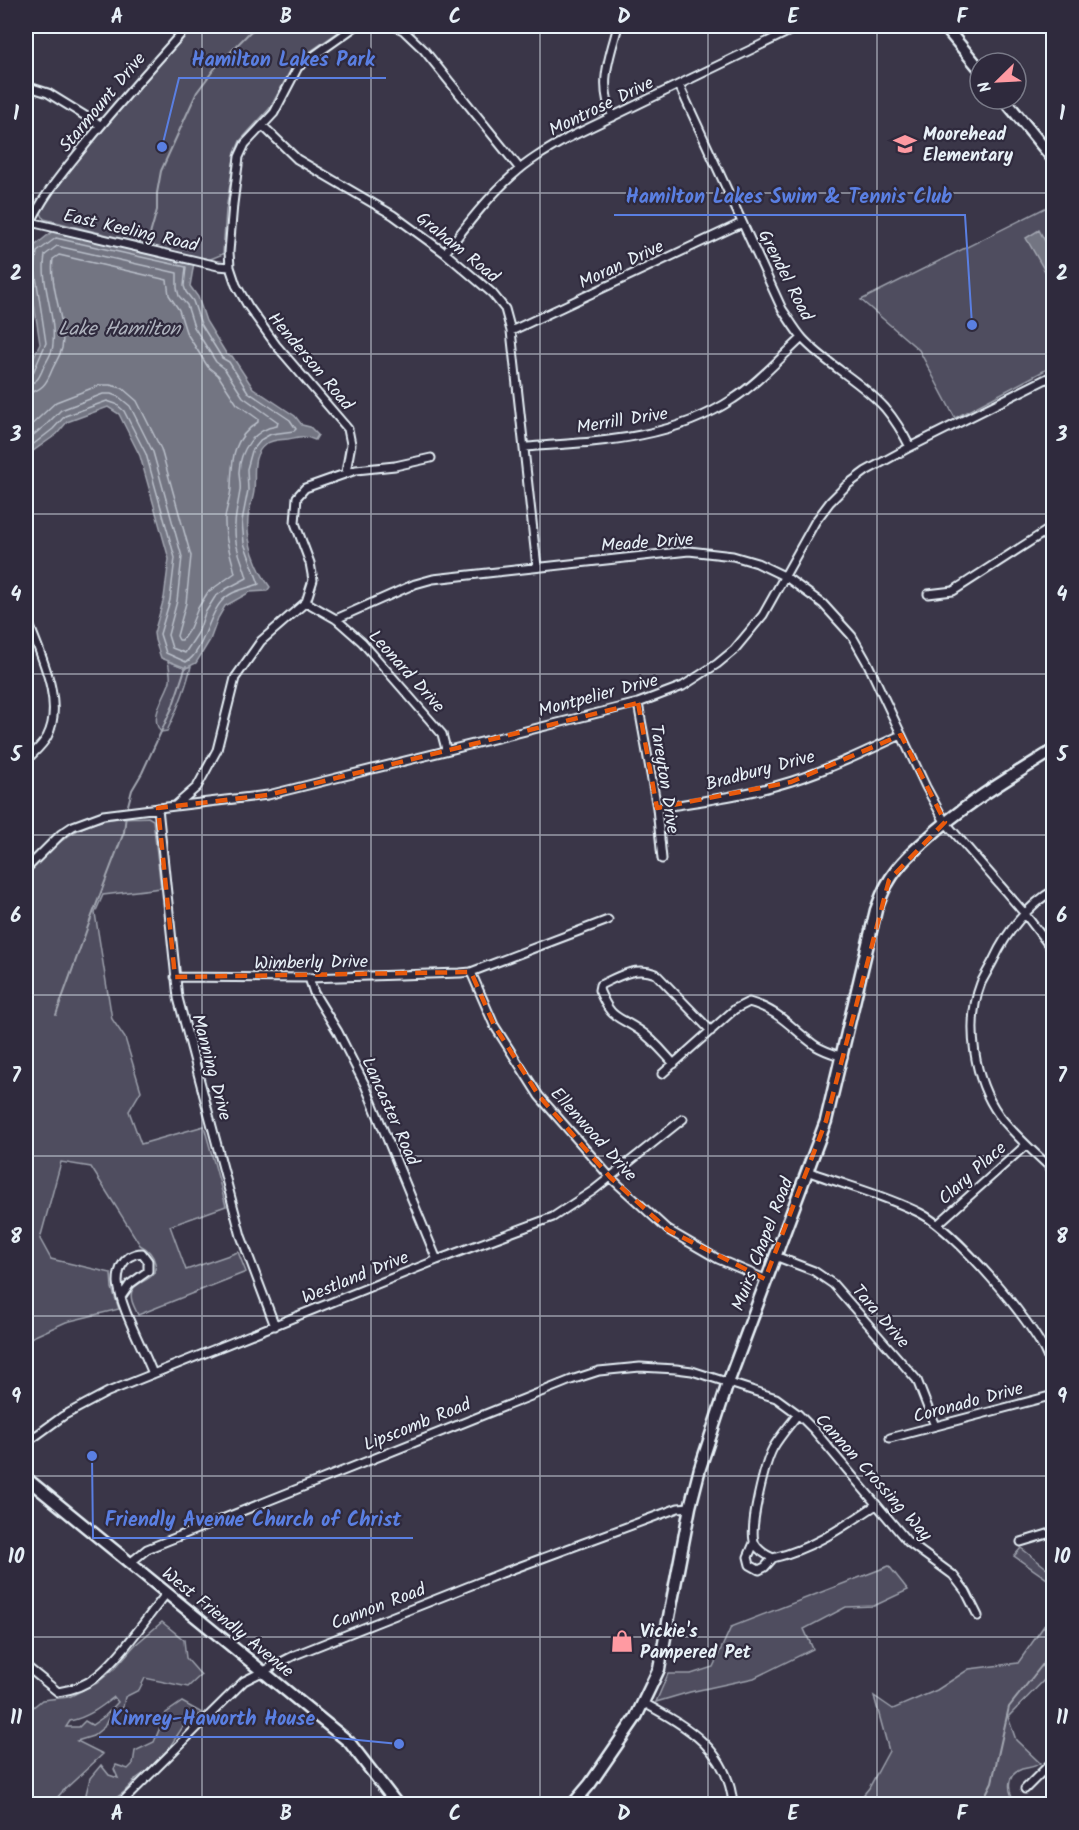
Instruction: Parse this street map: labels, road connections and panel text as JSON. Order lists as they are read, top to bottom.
{
  "streets": {
    "main road": ["Muirs Chapel Road", "West Friendly Avenue"],
    "street": [
      "Starmount Drive",
      "Montrose Drive",
      "East Keeling Road",
      "Graham Road",
      "Moran Drive",
      "Grendel Road",
      "Henderson Road",
      "Merrill Drive",
      "Meade Drive",
      "Leonard Drive",
      "Montpelier Drive",
      "Bradbury Drive",
      "Tareyton Drive",
      "Wimberly Drive",
      "Manning Drive",
      "Lancaster Road",
      "Ellenwood Drive",
      "Clary Place",
      "Westland Drive",
      "Tara Drive",
      "Coronado Drive",
      "Lipscomb Road",
      "Cannon Crossing Way",
      "Cannon Road"
    ]
  },
  "crossings": [
    ["Starmount Drive", "East Keeling Road"],
    ["Montrose Drive", "Graham Road"],
    ["Montrose Drive", "Grendel Road"],
    ["East Keeling Road", "Henderson Road"],
    ["Graham Road", "Moran Drive"],
    ["Graham Road", "Henderson Road"],
    ["Graham Road", "Merrill Drive"],
    ["Graham Road", "Meade Drive"],
    ["Moran Drive", "Grendel Road"],
    ["Grendel Road", "Merrill Drive"],
    ["Grendel Road", "Montpelier Drive"],
    ["Meade Drive", "Leonard Drive"],
    ["Meade Drive", "Montpelier Drive"],
    ["Meade Drive", "Bradbury Drive"],
    ["Meade Drive", "Muirs Chapel Road"],
    ["Leonard Drive", "Montpelier Drive"],
    ["Montpelier Drive", "Tareyton Drive"],
    ["Bradbury Drive", "Tareyton Drive"],
    ["Wimberly Drive", "Manning Drive"],
    ["Wimberly Drive", "Lancaster Road"],
    ["Wimberly Drive", "Ellenwood Drive"],
    ["Manning Drive", "Westland Drive"],
    ["Lancaster Road", "Westland Drive"],
    ["Ellenwood Drive", "Muirs Chapel Road"],
    ["Ellenwood Drive", "Westland Drive"],
    ["Muirs Chapel Road", "Tara Drive"],
    ["Muirs Chapel Road", "Lipscomb Road"],
    ["Muirs Chapel Road", "Cannon Crossing Way"],
    ["Muirs Chapel Road", "Cannon Road"],
    ["Tara Drive", "Coronado Drive"],
    ["Lipscomb Road", "Cannon Crossing Way"],
    ["Lipscomb Road", "West Friendly Avenue"],
    ["Cannon Road", "West Friendly Avenue"]
  ],
  "water": ["Lake Hamilton"],
  "places": {
    "school or university": ["Moorehead Elementary"],
    "other": [
      "Hamilton Lakes Park",
      "Hamilton Lakes Swim & Tennis Club",
      "Friendly Avenue Church of Christ",
      "Kimrey-Haworth House"
    ],
    "shop": ["Vickie's Pampered Pet"]
  },
  "north": "bottom left",
  "grid": {
    "columns": [
      "A",
      "B",
      "C",
      "D",
      "E",
      "F"
    ],
    "rows": [
      "1",
      "2",
      "3",
      "4",
      "5",
      "6",
      "7",
      "8",
      "9",
      "10",
      "11"
    ]
  }
}
